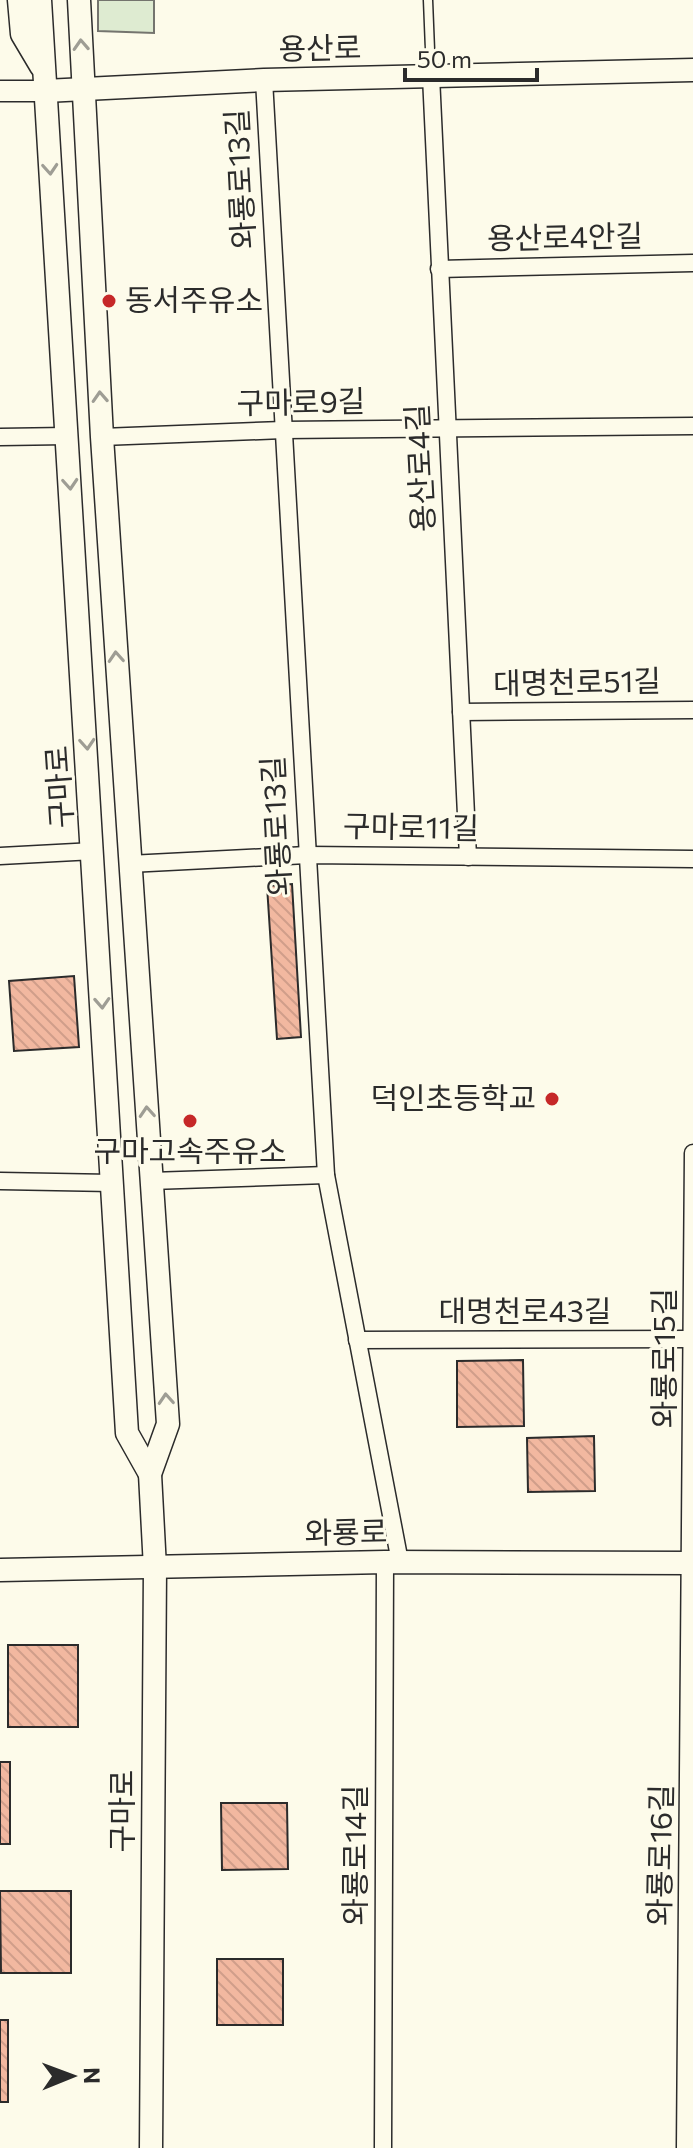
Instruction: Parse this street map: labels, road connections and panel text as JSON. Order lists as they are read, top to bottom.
{
  "streets": {
    "main road": ["용산로", "구마로", "와룡로"],
    "street": [
      "와룡로13길",
      "용산로4안길",
      "구마로9길",
      "용산로4길",
      "대명천로51길",
      "구마로11길",
      "대명천로43길",
      "와룡로15길",
      "와룡로14길",
      "와룡로16길"
    ]
  },
  "crossings": [
    ["용산로", "와룡로13길"],
    ["용산로", "용산로4길"],
    ["용산로", "구마로"],
    ["와룡로13길", "구마로9길"],
    ["와룡로13길", "구마로11길"],
    ["와룡로13길", "대명천로43길"],
    ["와룡로13길", "와룡로"],
    ["와룡로13길", "와룡로14길"],
    ["용산로4안길", "용산로4길"],
    ["구마로9길", "용산로4길"],
    ["구마로9길", "구마로"],
    ["용산로4길", "대명천로51길"],
    ["용산로4길", "구마로11길"],
    ["구마로", "구마로11길"],
    ["구마로", "와룡로"],
    ["대명천로43길", "와룡로15길"],
    ["와룡로15길", "와룡로"],
    ["와룡로15길", "와룡로16길"],
    ["와룡로", "와룡로14길"],
    ["와룡로", "와룡로16길"]
  ],
  "places": ["동서주유소", "덕인초등학교", "구마고속주유소"],
  "scale_bar": "50 m",
  "north": "right"
}
